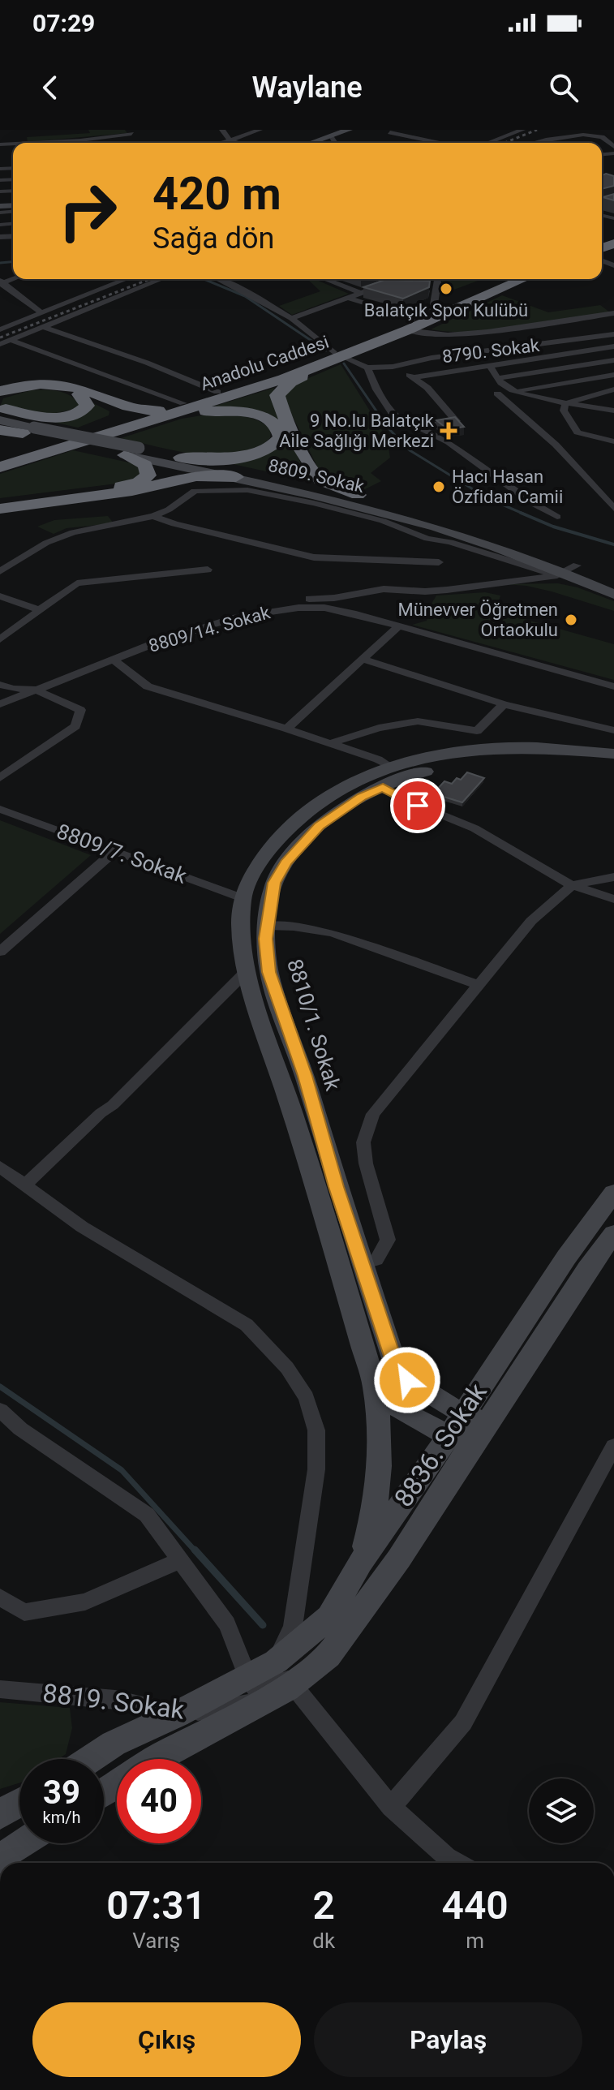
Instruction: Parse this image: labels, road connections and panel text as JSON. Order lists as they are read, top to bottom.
{
  "streets": {
    "highway": ["Anadolu Caddesi"],
    "street": [
      "8790. Sokak",
      "8809. Sokak",
      "8809/14. Sokak",
      "8809/7. Sokak",
      "8810/1. Sokak",
      "8836. Sokak",
      "8819. Sokak"
    ]
  },
  "crossings": [
    ["8810/1. Sokak", "8836. Sokak"]
  ],
  "places": {
    "other": ["Balatçık Spor Kulübü", "Hacı Hasan Özfidan Camii", "Münevver Öğretmen Ortaokulu"],
    "health": ["9 No.lu Balatçık Aile Sağlığı Merkezi"]
  },
  "page": {
    "status": "07:29",
    "header": "Waylane",
    "turn": ["420 m", "Sağa dön"],
    "speed": "39 km/h",
    "limit": "40",
    "eta": [
      "07:31",
      "Varış",
      "2",
      "dk",
      "440",
      "m"
    ],
    "buttons": ["Çıkış", "Paylaş"]
  }
}
